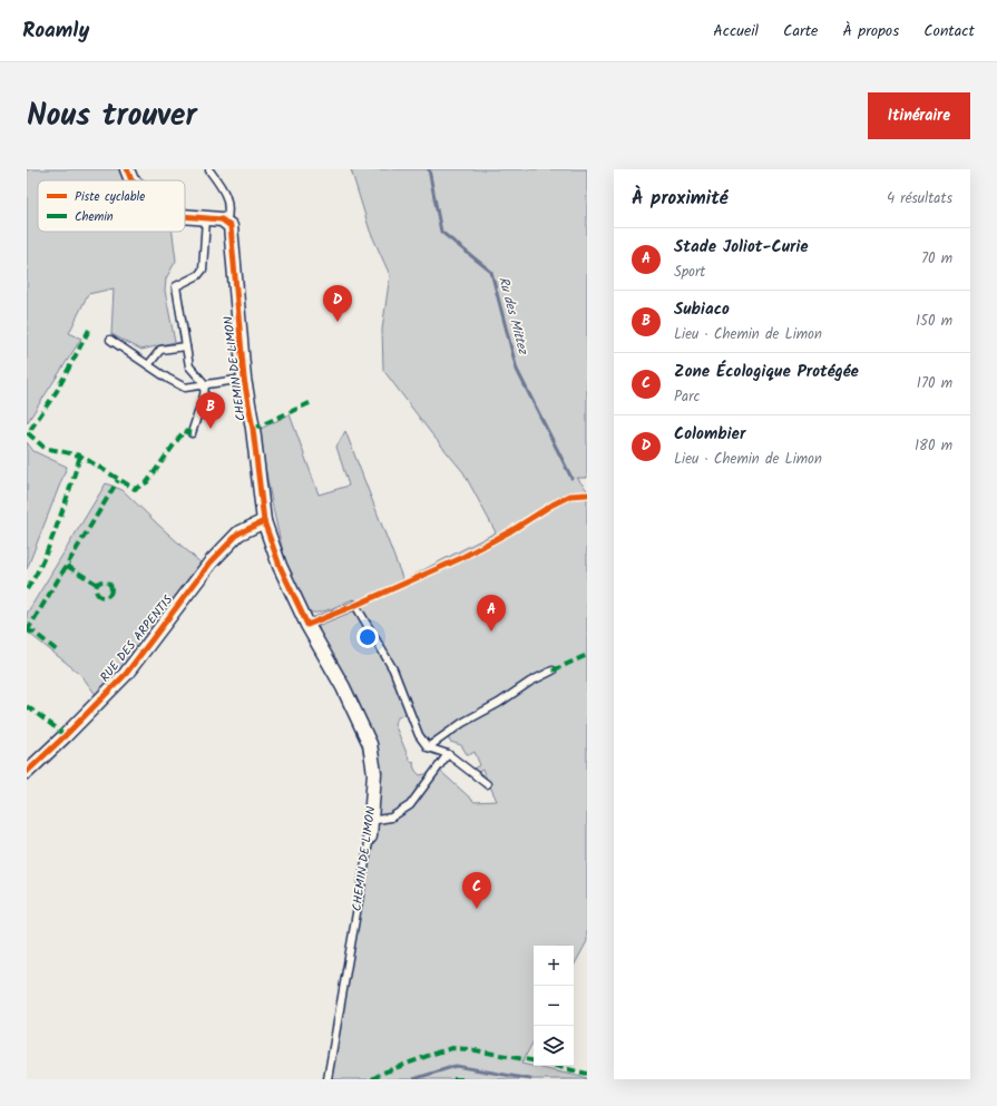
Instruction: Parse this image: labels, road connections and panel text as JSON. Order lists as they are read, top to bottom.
{
  "streets": {
    "street": ["CHEMIN DE LIMON", "RUE DES ARPENTIS"]
  },
  "crossings": [
    ["CHEMIN DE LIMON", "RUE DES ARPENTIS"]
  ],
  "water": ["Ru des Mittez"],
  "legend": ["Piste cyclable", "Chemin"],
  "page": {
    "header": "Roamly",
    "nav": [
      "Accueil",
      "Carte",
      "À propos",
      "Contact"
    ],
    "title": "Nous trouver",
    "buttons": "Itinéraire",
    "heading": ["À proximité", "4 résultats"],
    "list": [
      {
        "mark": "A",
        "name": "Stade Joliot-Curie",
        "note": "Sport",
        "value": "70 m"
      },
      {
        "mark": "B",
        "name": "Subiaco",
        "note": "Lieu · Chemin de Limon",
        "value": "150 m"
      },
      {
        "mark": "C",
        "name": "Zone Écologique Protégée",
        "note": "Parc",
        "value": "170 m"
      },
      {
        "mark": "D",
        "name": "Colombier",
        "note": "Lieu · Chemin de Limon",
        "value": "180 m"
      }
    ],
    "pins": [
      "D",
      "B",
      "A",
      "C"
    ],
    "map_buttons": ["+", "−"]
  }
}
